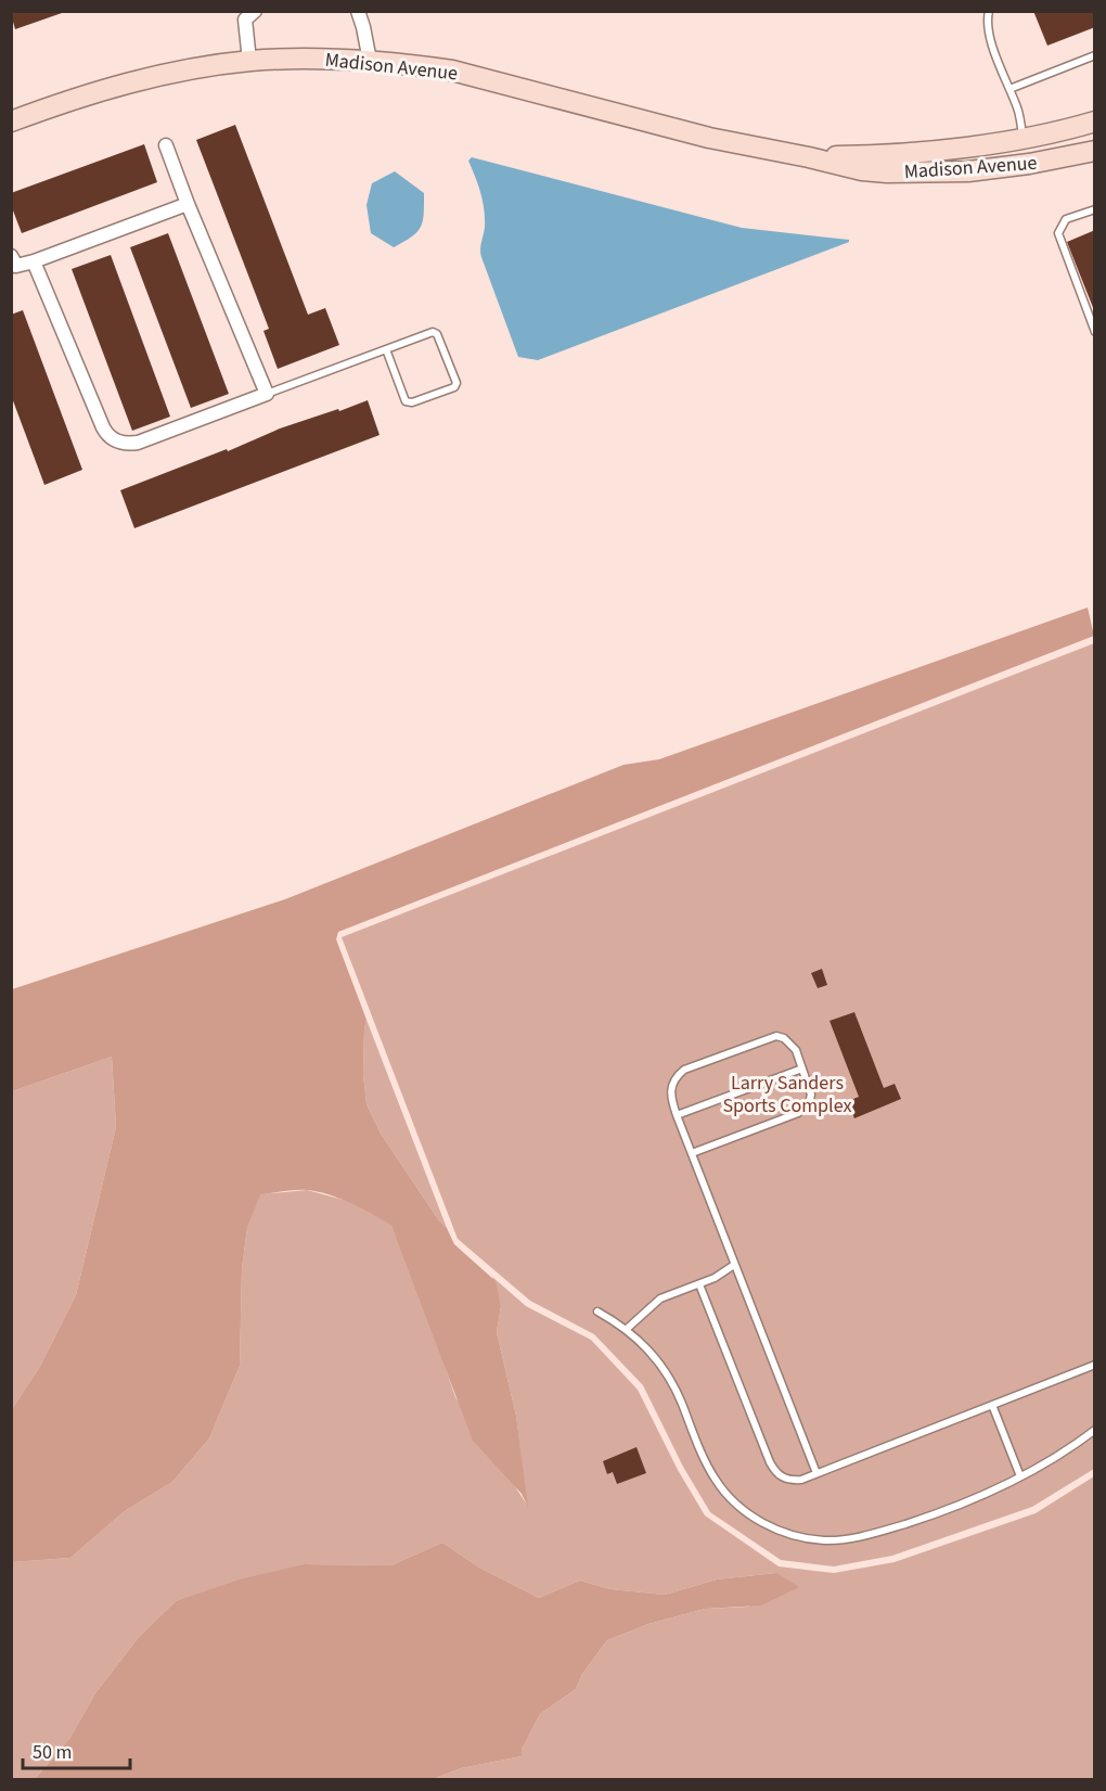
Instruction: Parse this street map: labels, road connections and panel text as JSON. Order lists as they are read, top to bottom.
{
  "streets": {
    "main road": ["Madison Avenue"]
  },
  "parks": ["Larry Sanders Sports Complex"],
  "scale_bar": "50 m"
}
